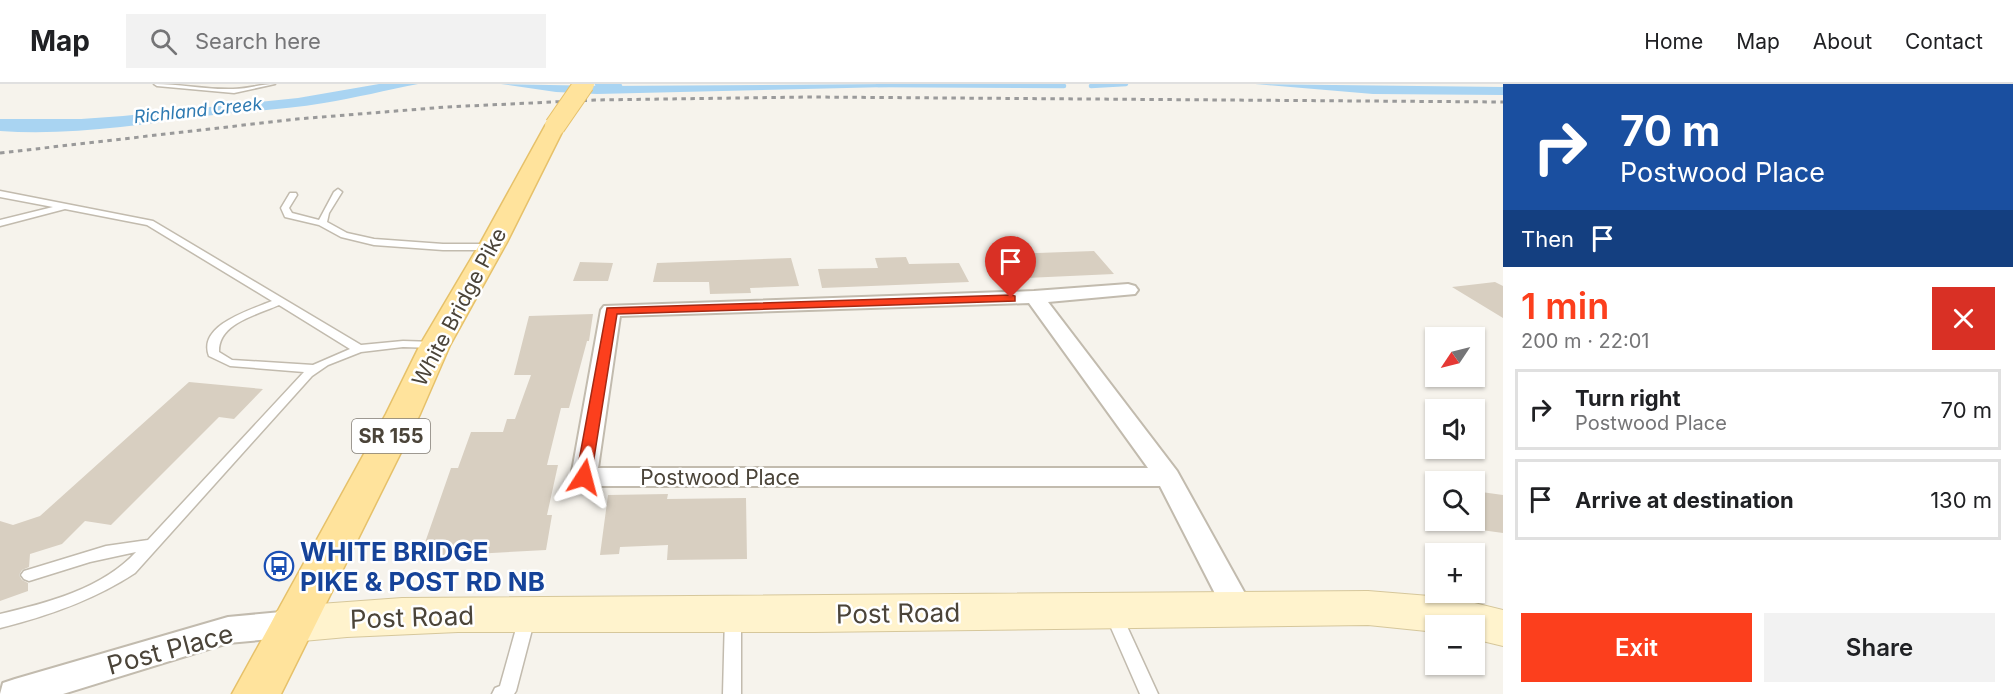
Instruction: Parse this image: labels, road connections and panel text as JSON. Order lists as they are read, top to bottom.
{
  "streets": {
    "main road": ["White Bridge Pike", "SR 155"],
    "street": ["Postwood Place", "Post Road", "Post Place"]
  },
  "crossings": [
    ["White Bridge Pike", "Post Road"],
    ["White Bridge Pike", "Post Place"],
    ["Post Road", "Post Place"]
  ],
  "water": ["Richland Creek"],
  "places": {
    "bus stop": ["WHITE BRIDGE PIKE & POST RD NB"]
  },
  "north": "bottom left",
  "page": {
    "header": "Map",
    "search": "Search here",
    "nav": [
      "Home",
      "Map",
      "About",
      "Contact"
    ],
    "turn": ["70 m", "Postwood Place"],
    "then": "Then",
    "heading": ["1 min", "200 m · 22:01"],
    "map_buttons": ["+", "−"],
    "list": [
      {
        "name": "Turn right",
        "note": "Postwood Place",
        "value": "70 m"
      },
      {
        "name": "Arrive at destination",
        "value": "130 m"
      }
    ],
    "buttons": ["Exit", "Share"]
  }
}
